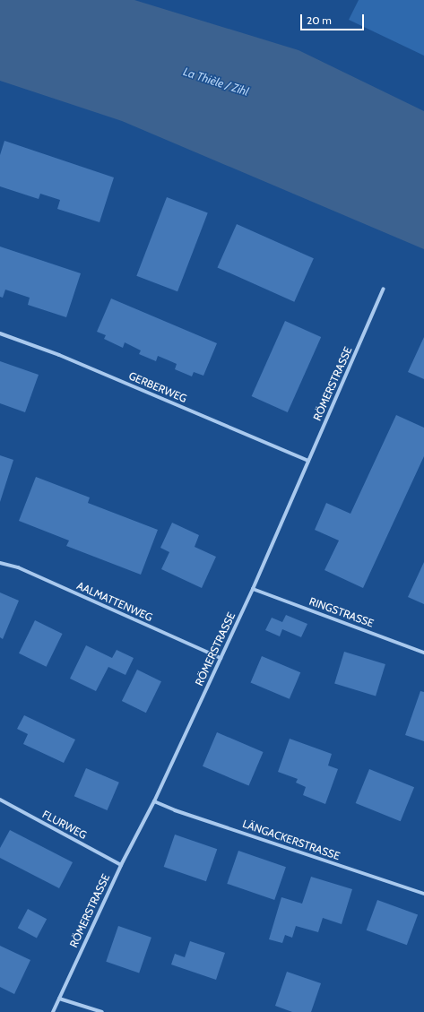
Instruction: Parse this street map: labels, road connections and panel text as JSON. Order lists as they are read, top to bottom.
{
  "streets": {
    "street": [
      "RÖMERSTRASSE",
      "GERBERWEG",
      "AALMATTENWEG",
      "RINGSTRASSE",
      "FLURWEG",
      "LÄNGACKERSTRASSE"
    ]
  },
  "crossings": [
    ["RÖMERSTRASSE", "GERBERWEG"],
    ["RÖMERSTRASSE", "AALMATTENWEG"],
    ["RÖMERSTRASSE", "RINGSTRASSE"],
    ["RÖMERSTRASSE", "FLURWEG"],
    ["RÖMERSTRASSE", "LÄNGACKERSTRASSE"]
  ],
  "water": ["La Thièle / Zihl"],
  "scale_bar": "20 m"
}
